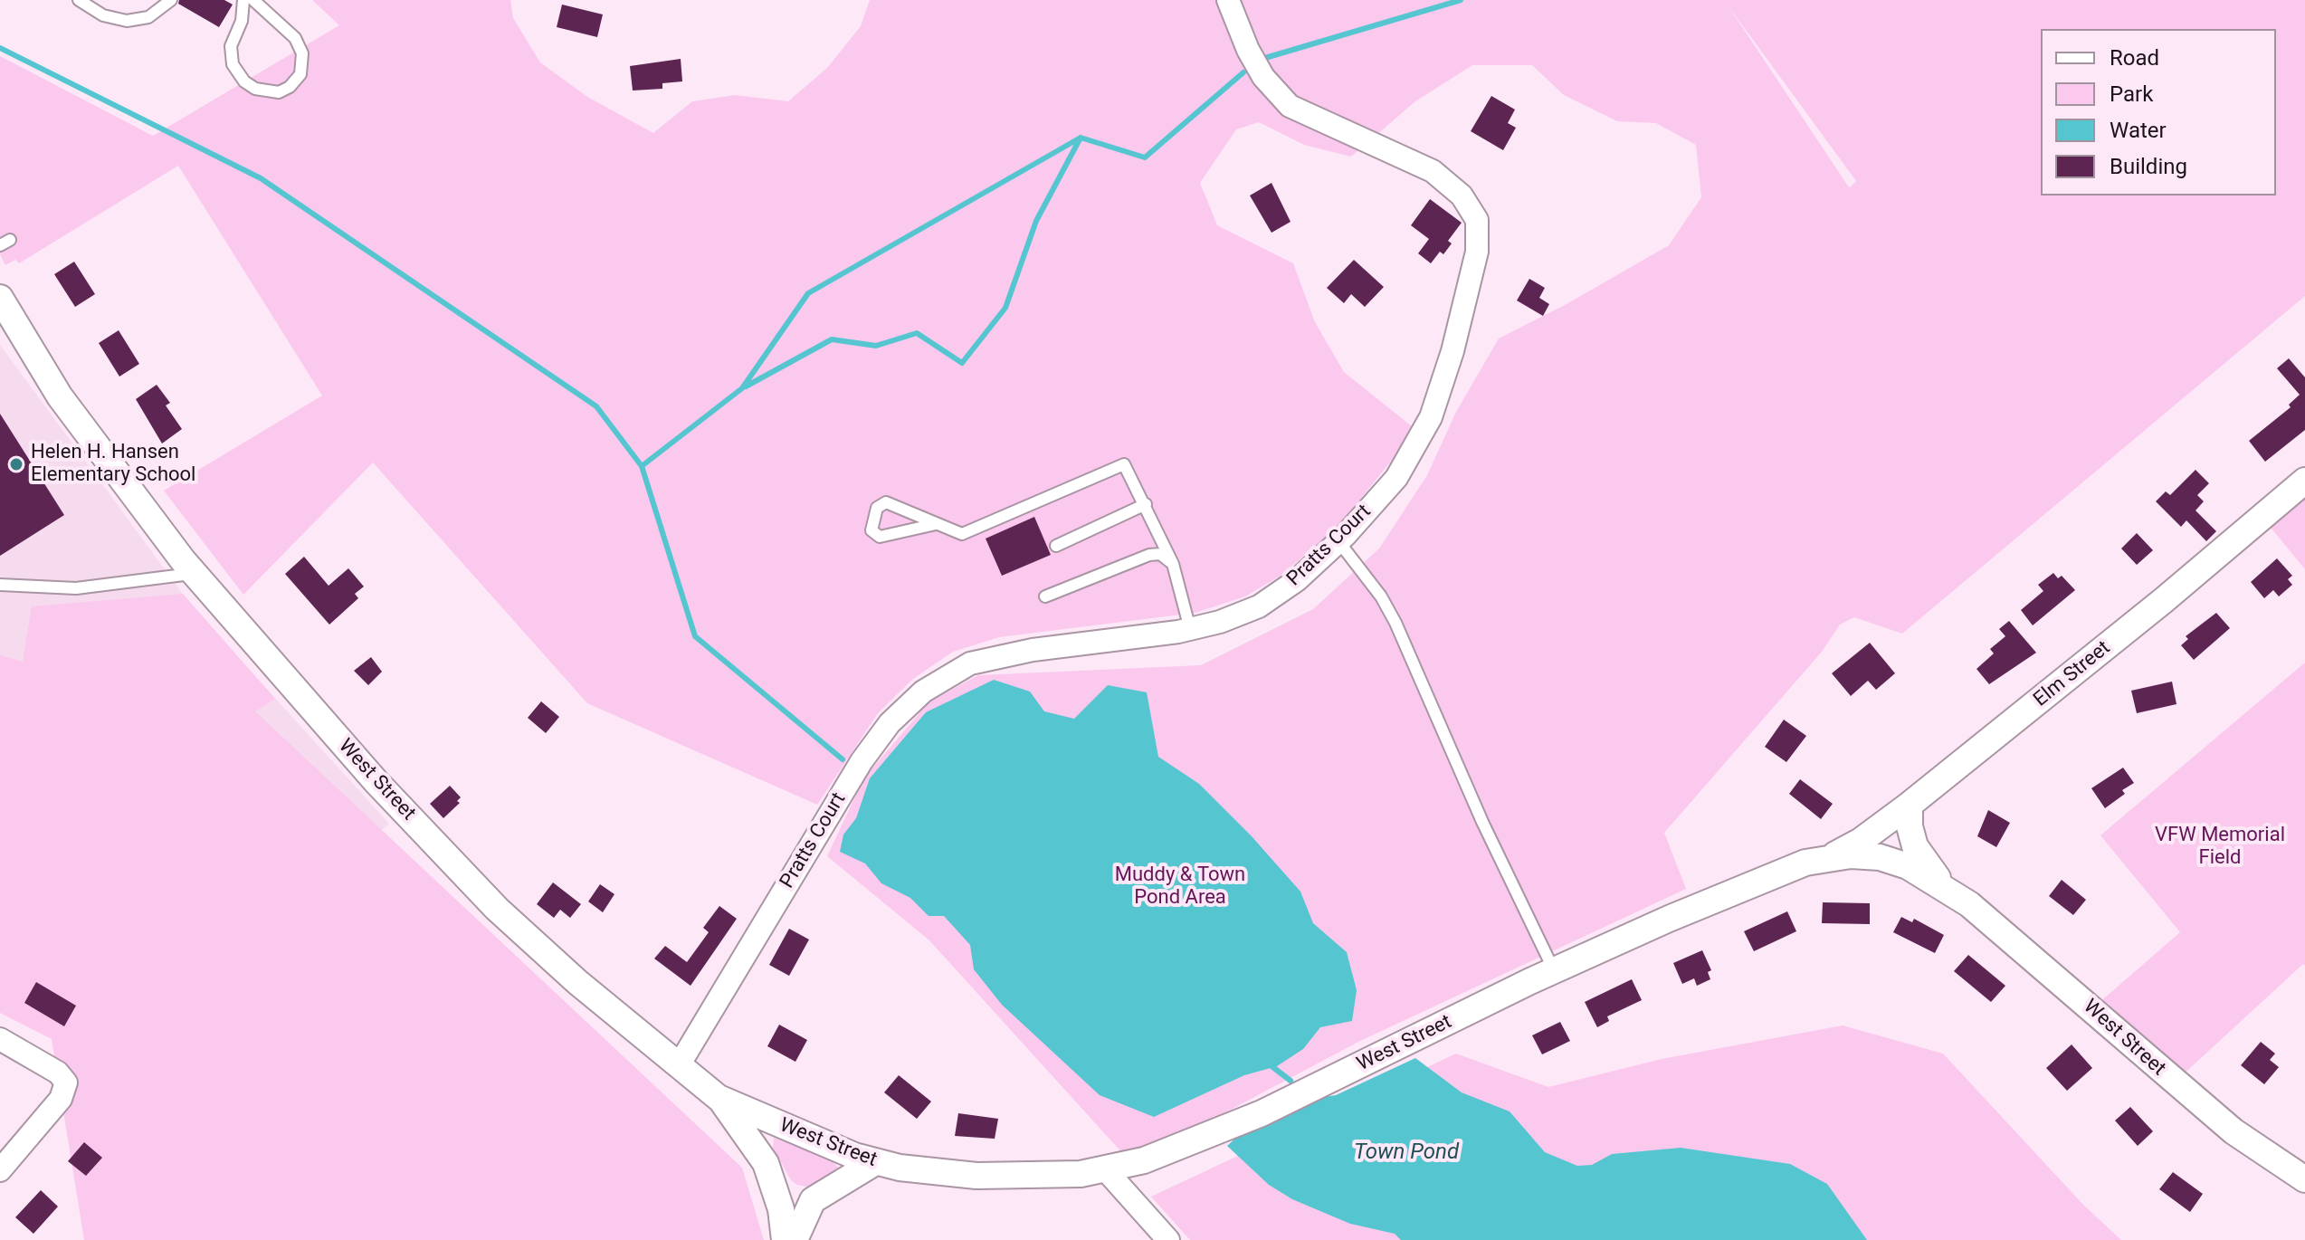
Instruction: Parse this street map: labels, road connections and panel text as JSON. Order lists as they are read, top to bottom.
{
  "streets": {
    "street": ["Pratts Court", "Elm Street", "West Street"]
  },
  "crossings": [
    ["Pratts Court", "West Street"],
    ["Elm Street", "West Street"]
  ],
  "water": ["Town Pond"],
  "parks": ["VFW Memorial Field", "Muddy & Town Pond Area"],
  "places": ["Helen H. Hansen Elementary School"],
  "legend": [
    "Road",
    "Park",
    "Water",
    "Building"
  ]
}
